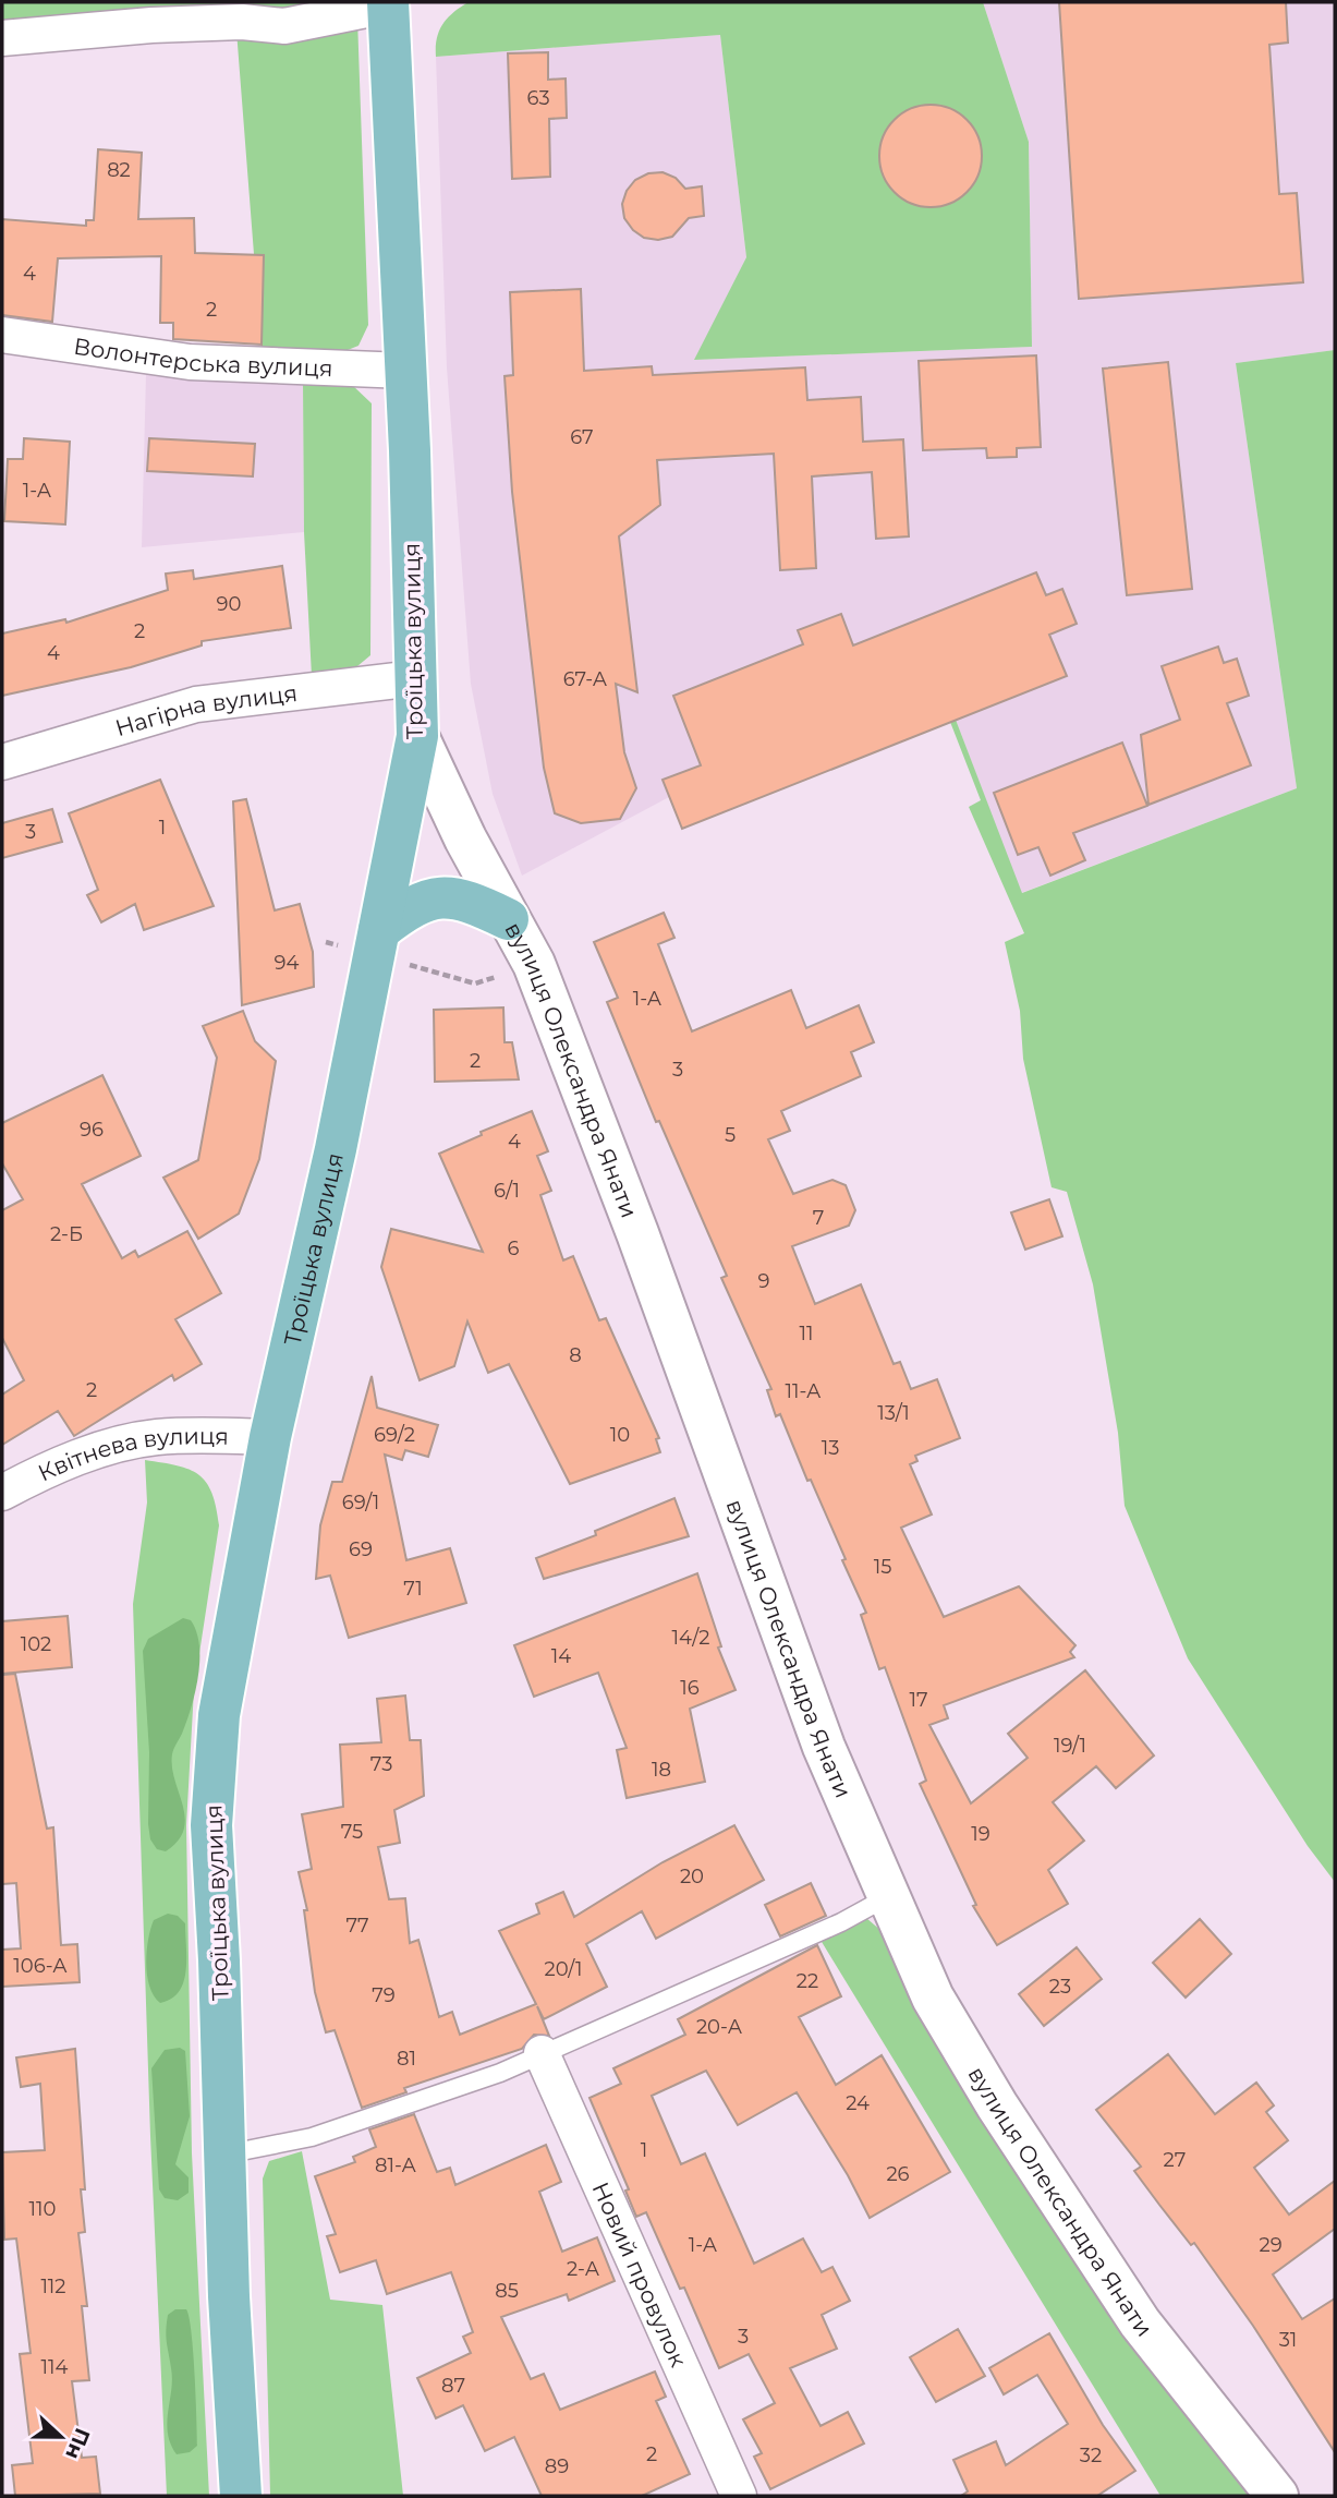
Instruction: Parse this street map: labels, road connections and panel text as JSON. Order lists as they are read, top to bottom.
{
  "streets": {
    "main road": ["Троїцька вулиця"],
    "street": [
      "Волонтерська вулиця",
      "Нагірна вулиця",
      "вулиця Олександра Янати",
      "Квітнева вулиця",
      "Новий провулок"
    ]
  },
  "crossings": [
    ["Волонтерська вулиця", "Троїцька вулиця"],
    ["Троїцька вулиця", "Нагірна вулиця"],
    ["Троїцька вулиця", "вулиця Олександра Янати"],
    ["Троїцька вулиця", "Квітнева вулиця"]
  ],
  "house_numbers": [
    "63",
    "82",
    "4",
    "2",
    "67",
    "1-А",
    "90",
    "2",
    "4",
    "67-А",
    "1",
    "3",
    "94",
    "1-А",
    "2",
    "3",
    "96",
    "5",
    "4",
    "6/1",
    "7",
    "2-Б",
    "6",
    "9",
    "11",
    "8",
    "2",
    "11-А",
    "13/1",
    "69/2",
    "10",
    "13",
    "69/1",
    "69",
    "15",
    "71",
    "14/2",
    "102",
    "14",
    "16",
    "17",
    "19/1",
    "73",
    "18",
    "75",
    "19",
    "20",
    "77",
    "106-А",
    "20/1",
    "22",
    "23",
    "79",
    "20-А",
    "81",
    "24",
    "1",
    "27",
    "81-А",
    "26",
    "110",
    "1-А",
    "29",
    "2-А",
    "112",
    "85",
    "3",
    "31",
    "114",
    "87",
    "2",
    "32",
    "89"
  ],
  "north": "right"
}
